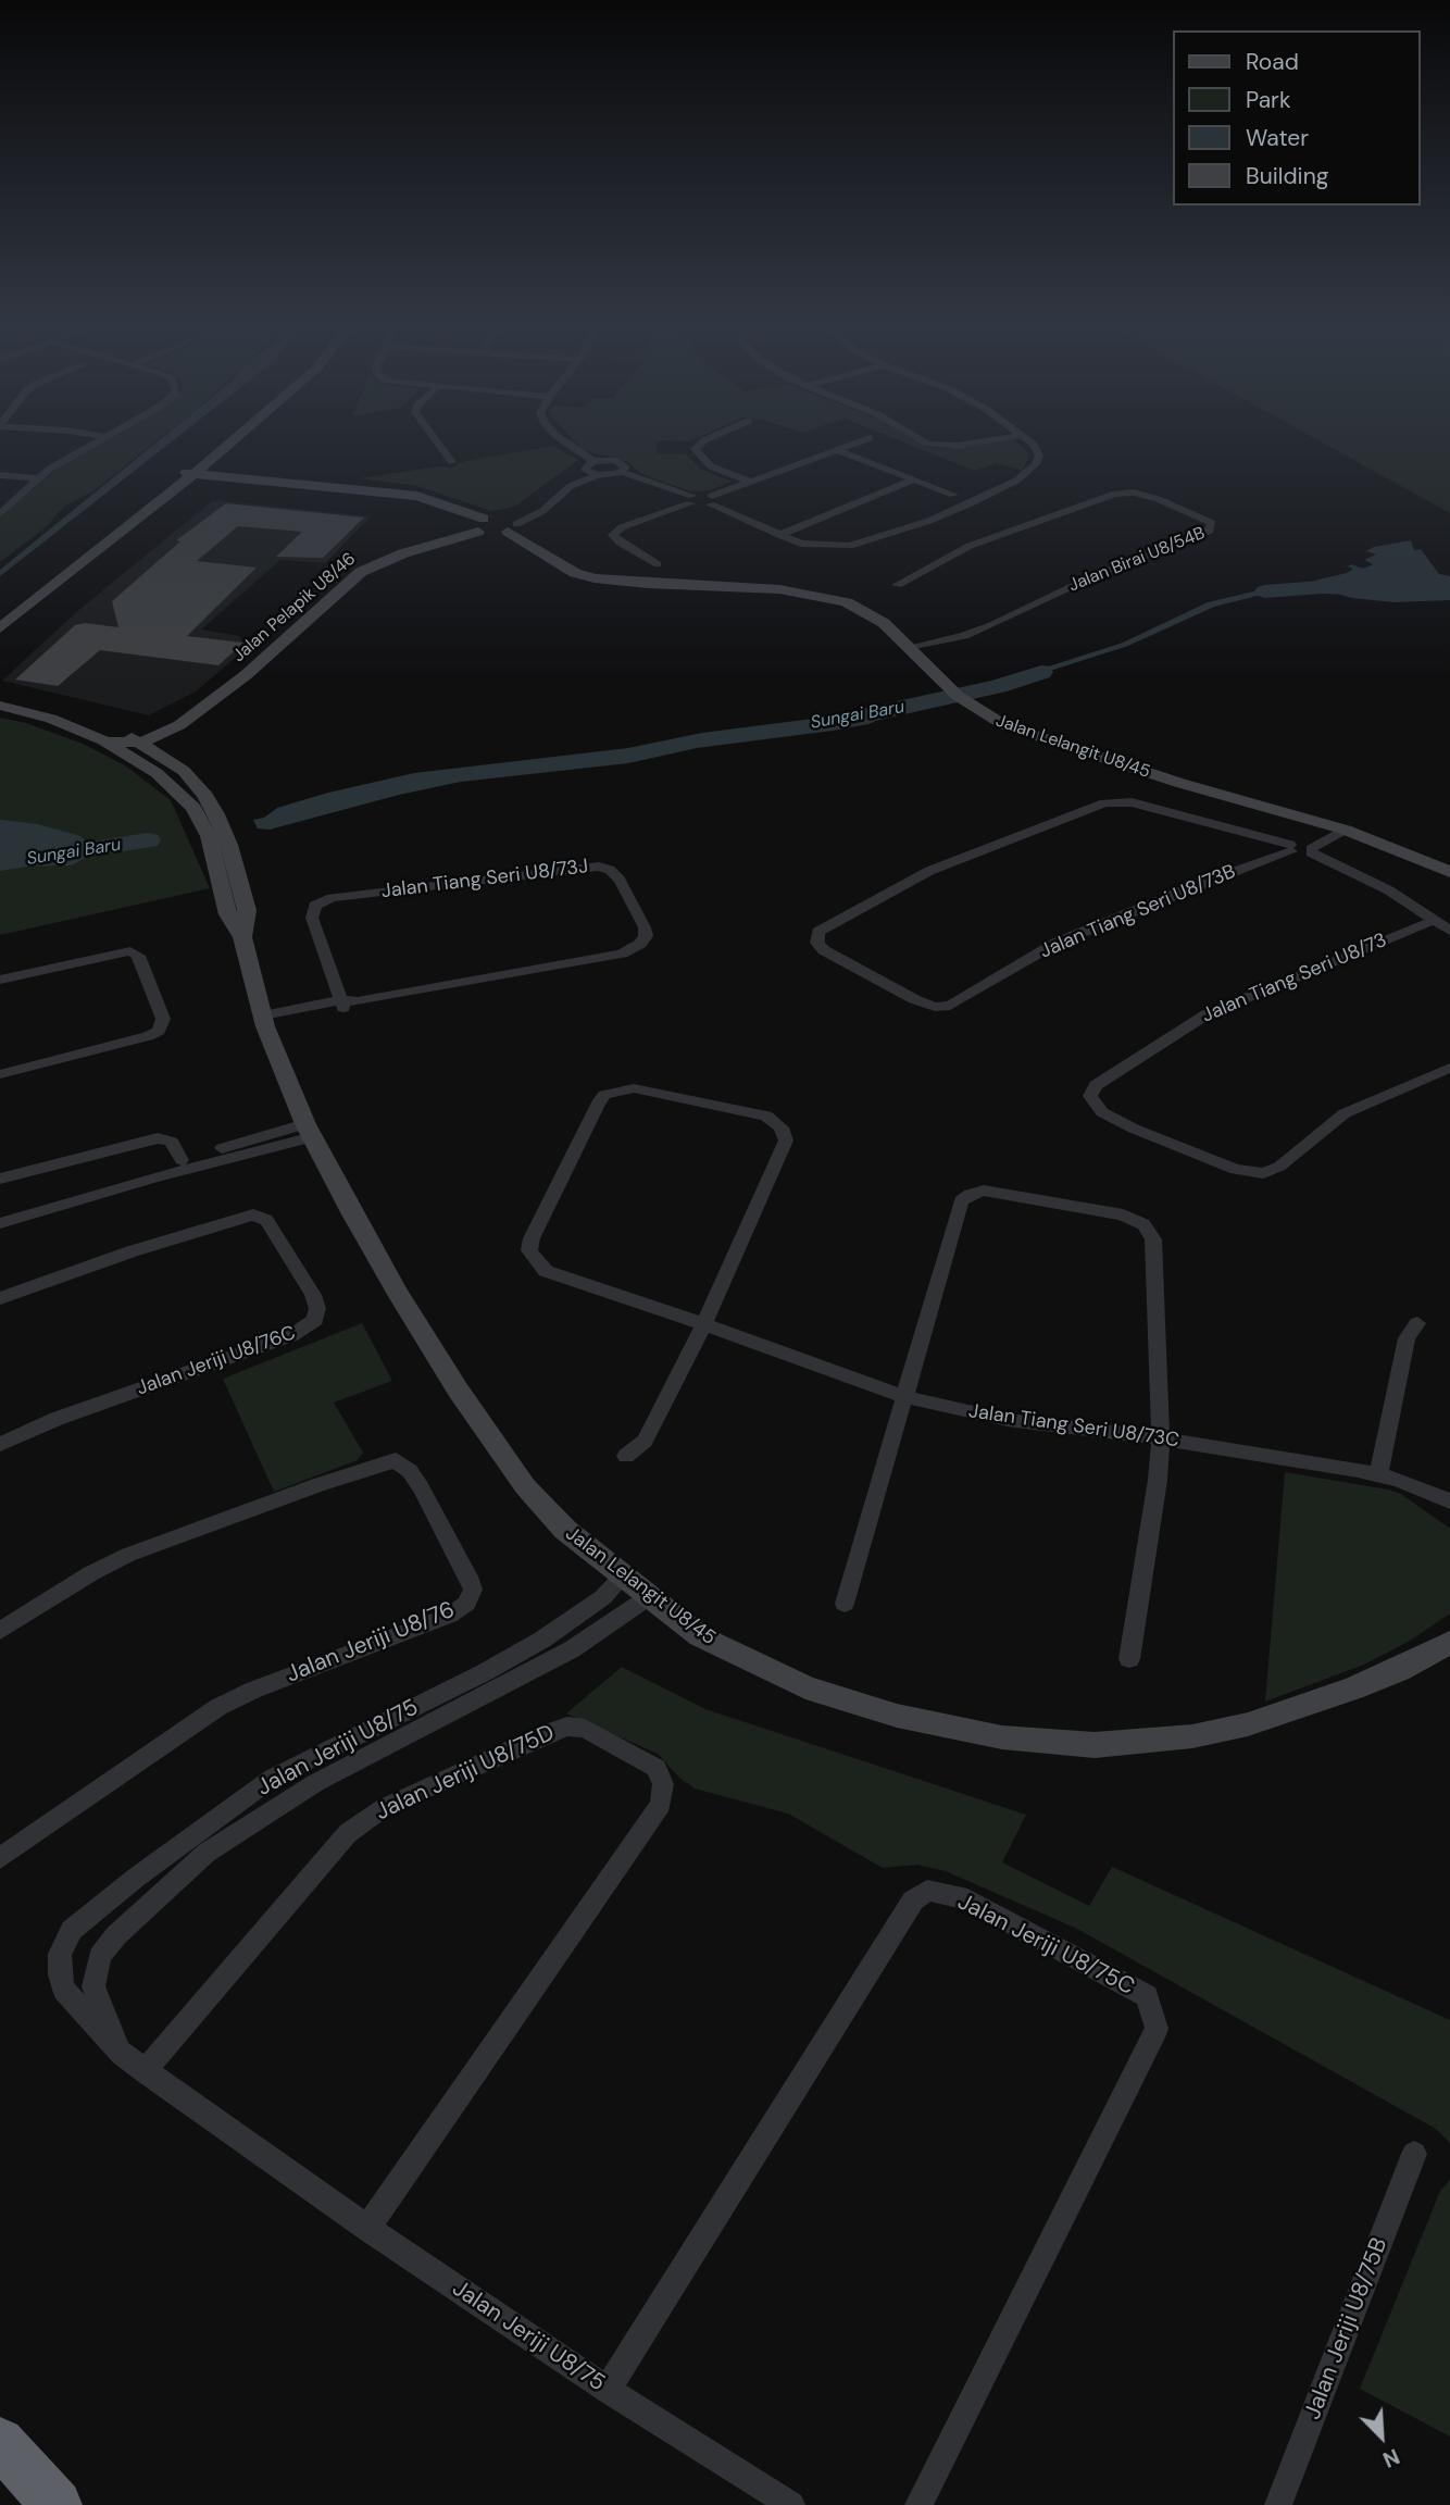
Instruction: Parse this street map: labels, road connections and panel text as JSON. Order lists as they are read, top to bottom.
{
  "streets": {
    "street": [
      "Jalan Birai U8/54B",
      "Jalan Pelapik U8/46",
      "Jalan Lelangit U8/45",
      "Jalan Tiang Seri U8/73J",
      "Jalan Tiang Seri U8/73B",
      "Jalan Tiang Seri U8/73",
      "Jalan Jeriji U8/76C",
      "Jalan Tiang Seri U8/73C",
      "Jalan Jeriji U8/76",
      "Jalan Jeriji U8/75",
      "Jalan Jeriji U8/75D",
      "Jalan Jeriji U8/75C",
      "Jalan Jeriji U8/75B"
    ]
  },
  "crossings": [
    ["Jalan Birai U8/54B", "Jalan Lelangit U8/45"],
    ["Jalan Pelapik U8/46", "Jalan Lelangit U8/45"],
    ["Jalan Lelangit U8/45", "Jalan Tiang Seri U8/73J"],
    ["Jalan Lelangit U8/45", "Jalan Tiang Seri U8/73B"],
    ["Jalan Lelangit U8/45", "Jalan Jeriji U8/75"],
    ["Jalan Jeriji U8/75", "Jalan Jeriji U8/75D"],
    ["Jalan Jeriji U8/75", "Jalan Jeriji U8/75C"]
  ],
  "water": ["Sungai Baru"],
  "legend": [
    "Road",
    "Park",
    "Water",
    "Building"
  ],
  "north": "bottom right"
}
